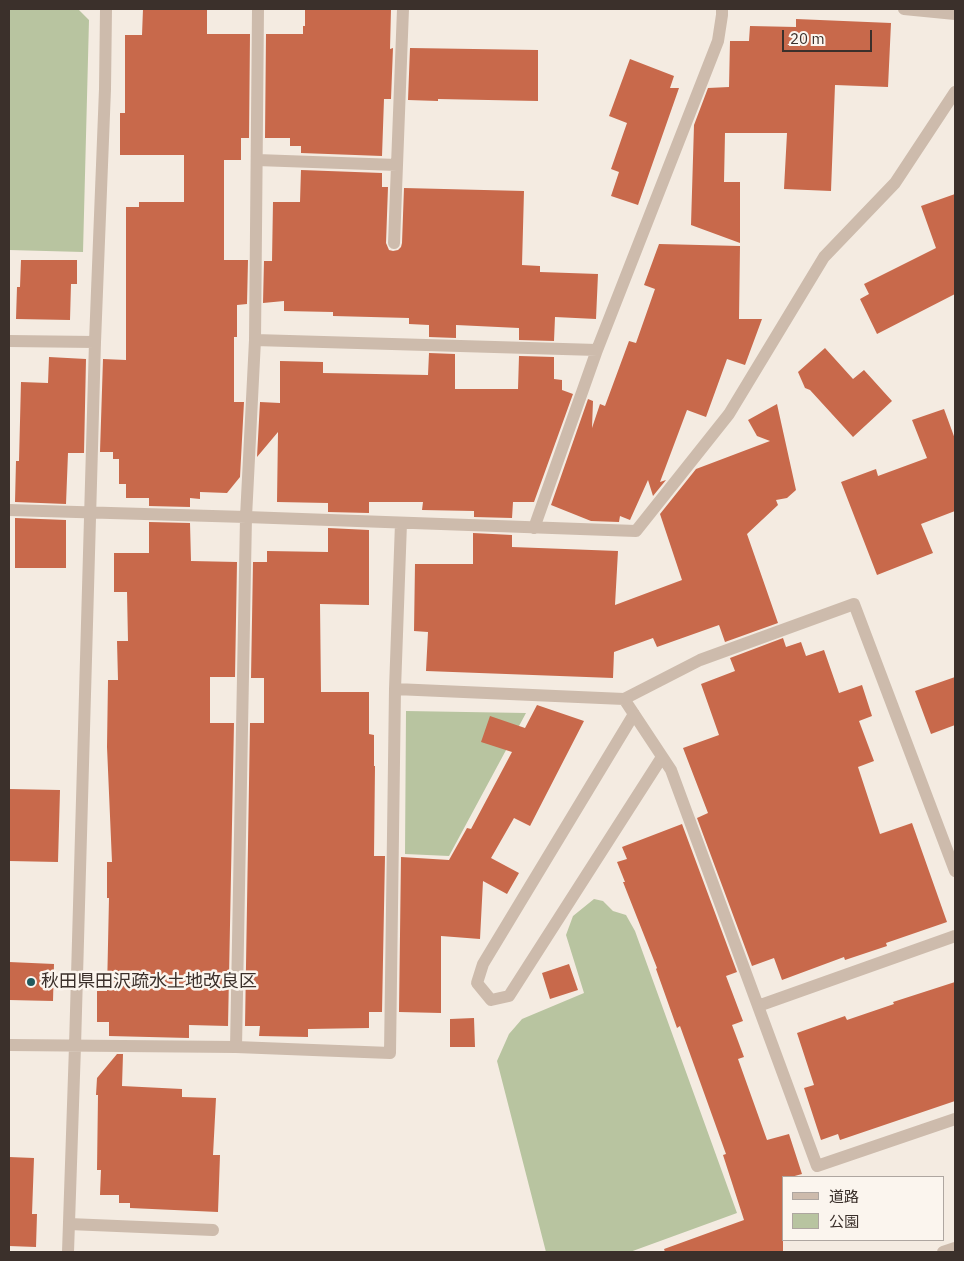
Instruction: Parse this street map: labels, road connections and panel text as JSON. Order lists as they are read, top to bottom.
{
  "places": ["秋田県田沢疏水土地改良区"],
  "legend": ["道路", "公園"],
  "scale_bar": "20 m"
}
